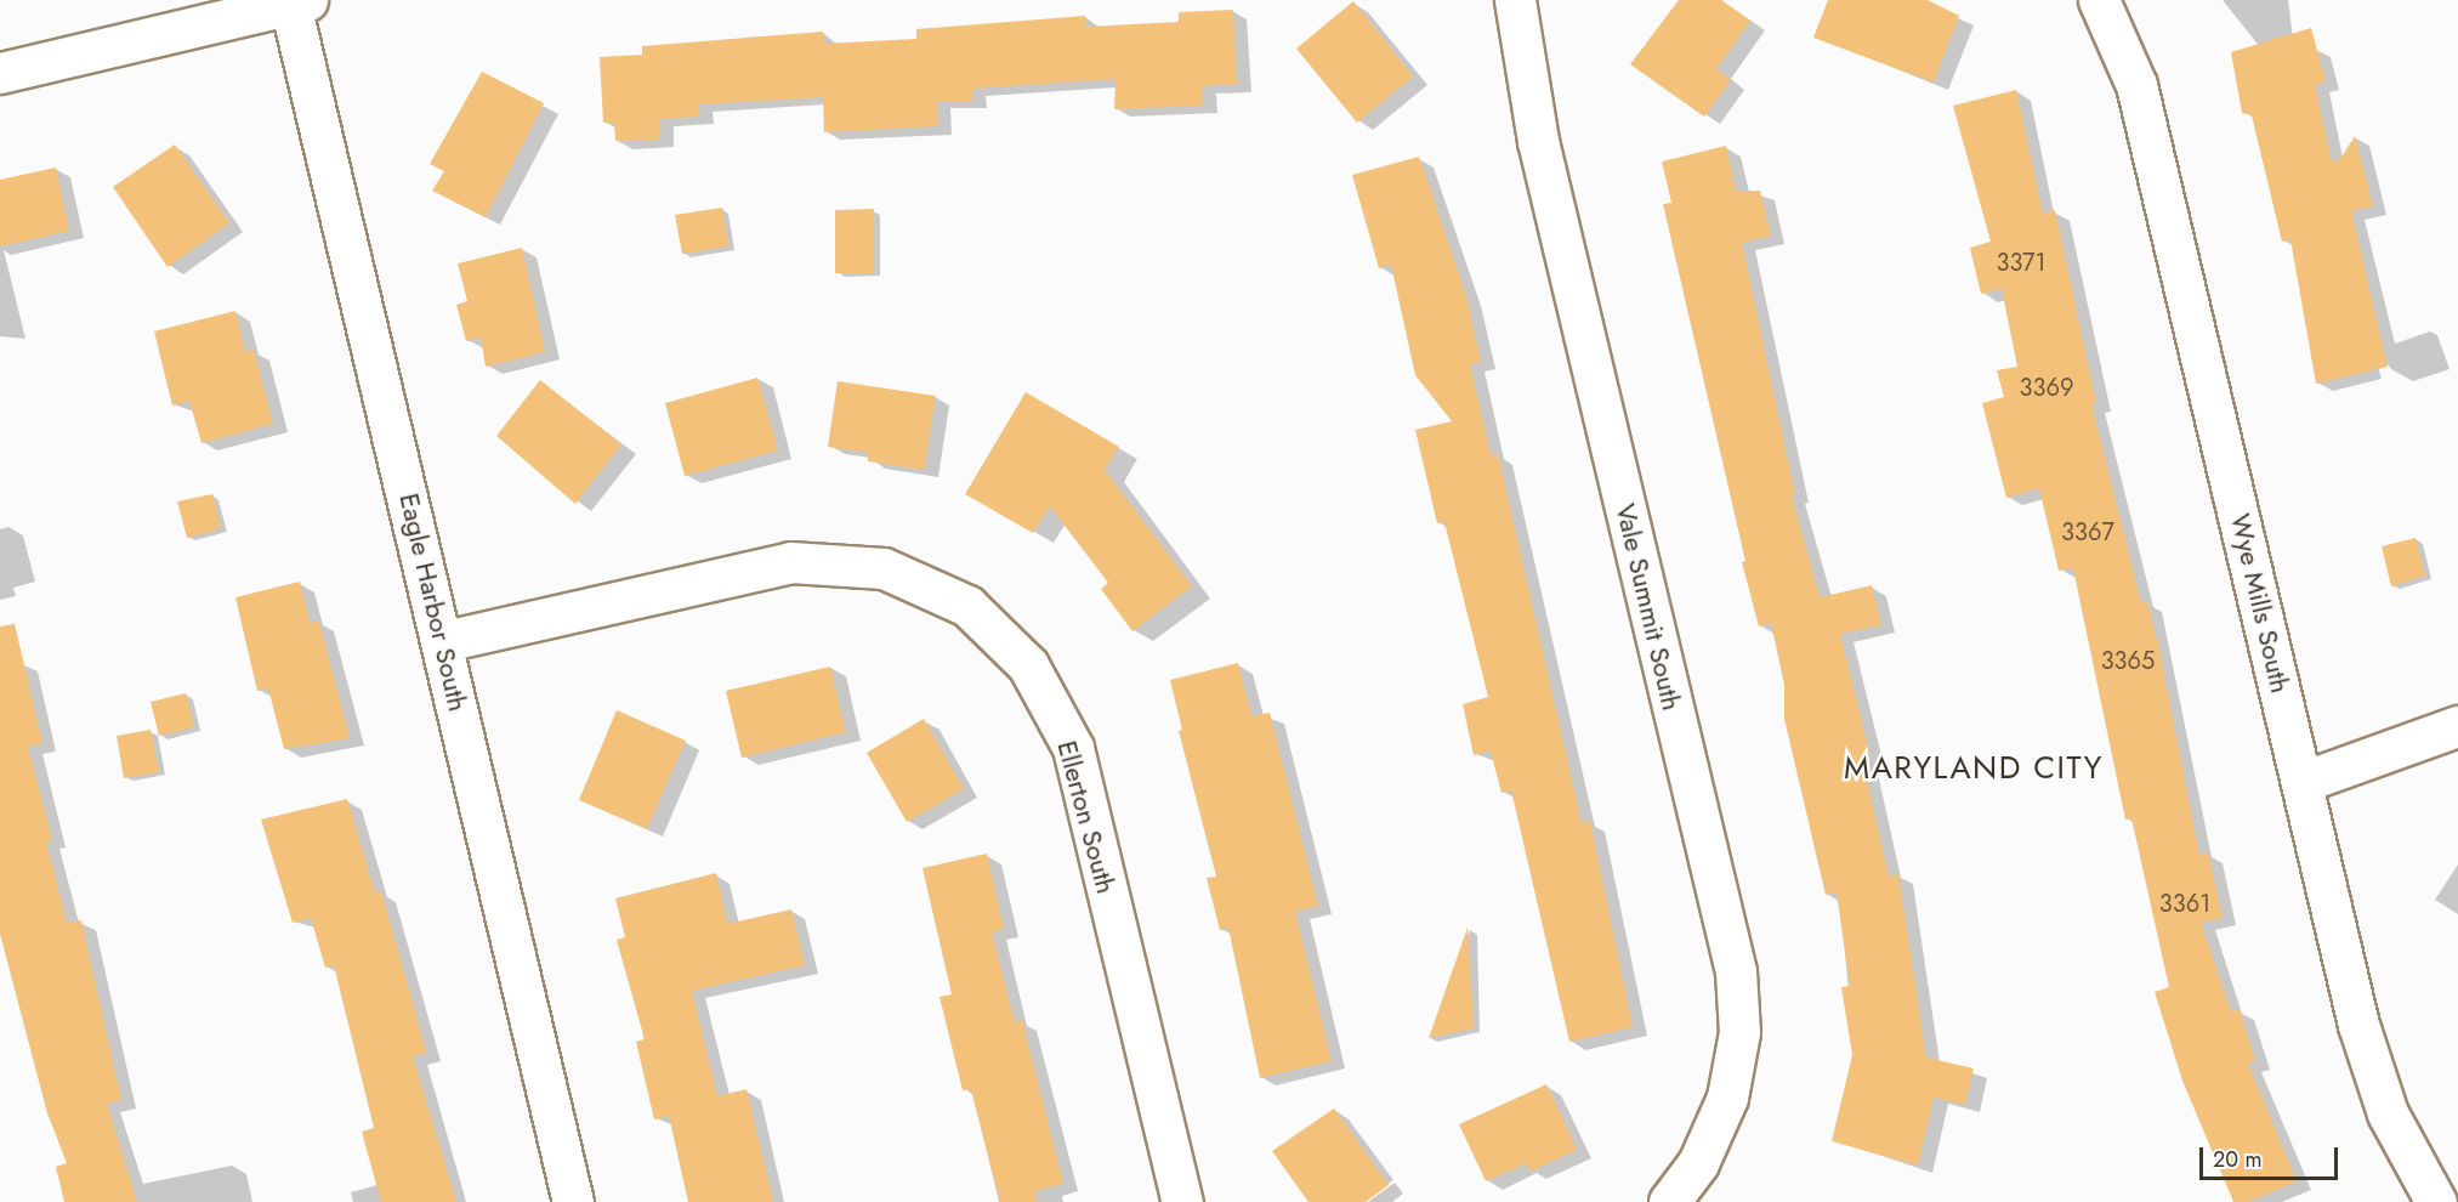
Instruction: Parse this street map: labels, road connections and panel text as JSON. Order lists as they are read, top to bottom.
{
  "streets": {
    "street": [
      "Eagle Harbor South",
      "Wye Mills South",
      "Vale Summit South",
      "Ellerton South"
    ]
  },
  "crossings": [
    ["Eagle Harbor South", "Ellerton South"]
  ],
  "districts": ["MARYLAND CITY"],
  "house_numbers": [
    "3371",
    "3369",
    "3367",
    "3365",
    "3361"
  ],
  "scale_bar": "20 m"
}
